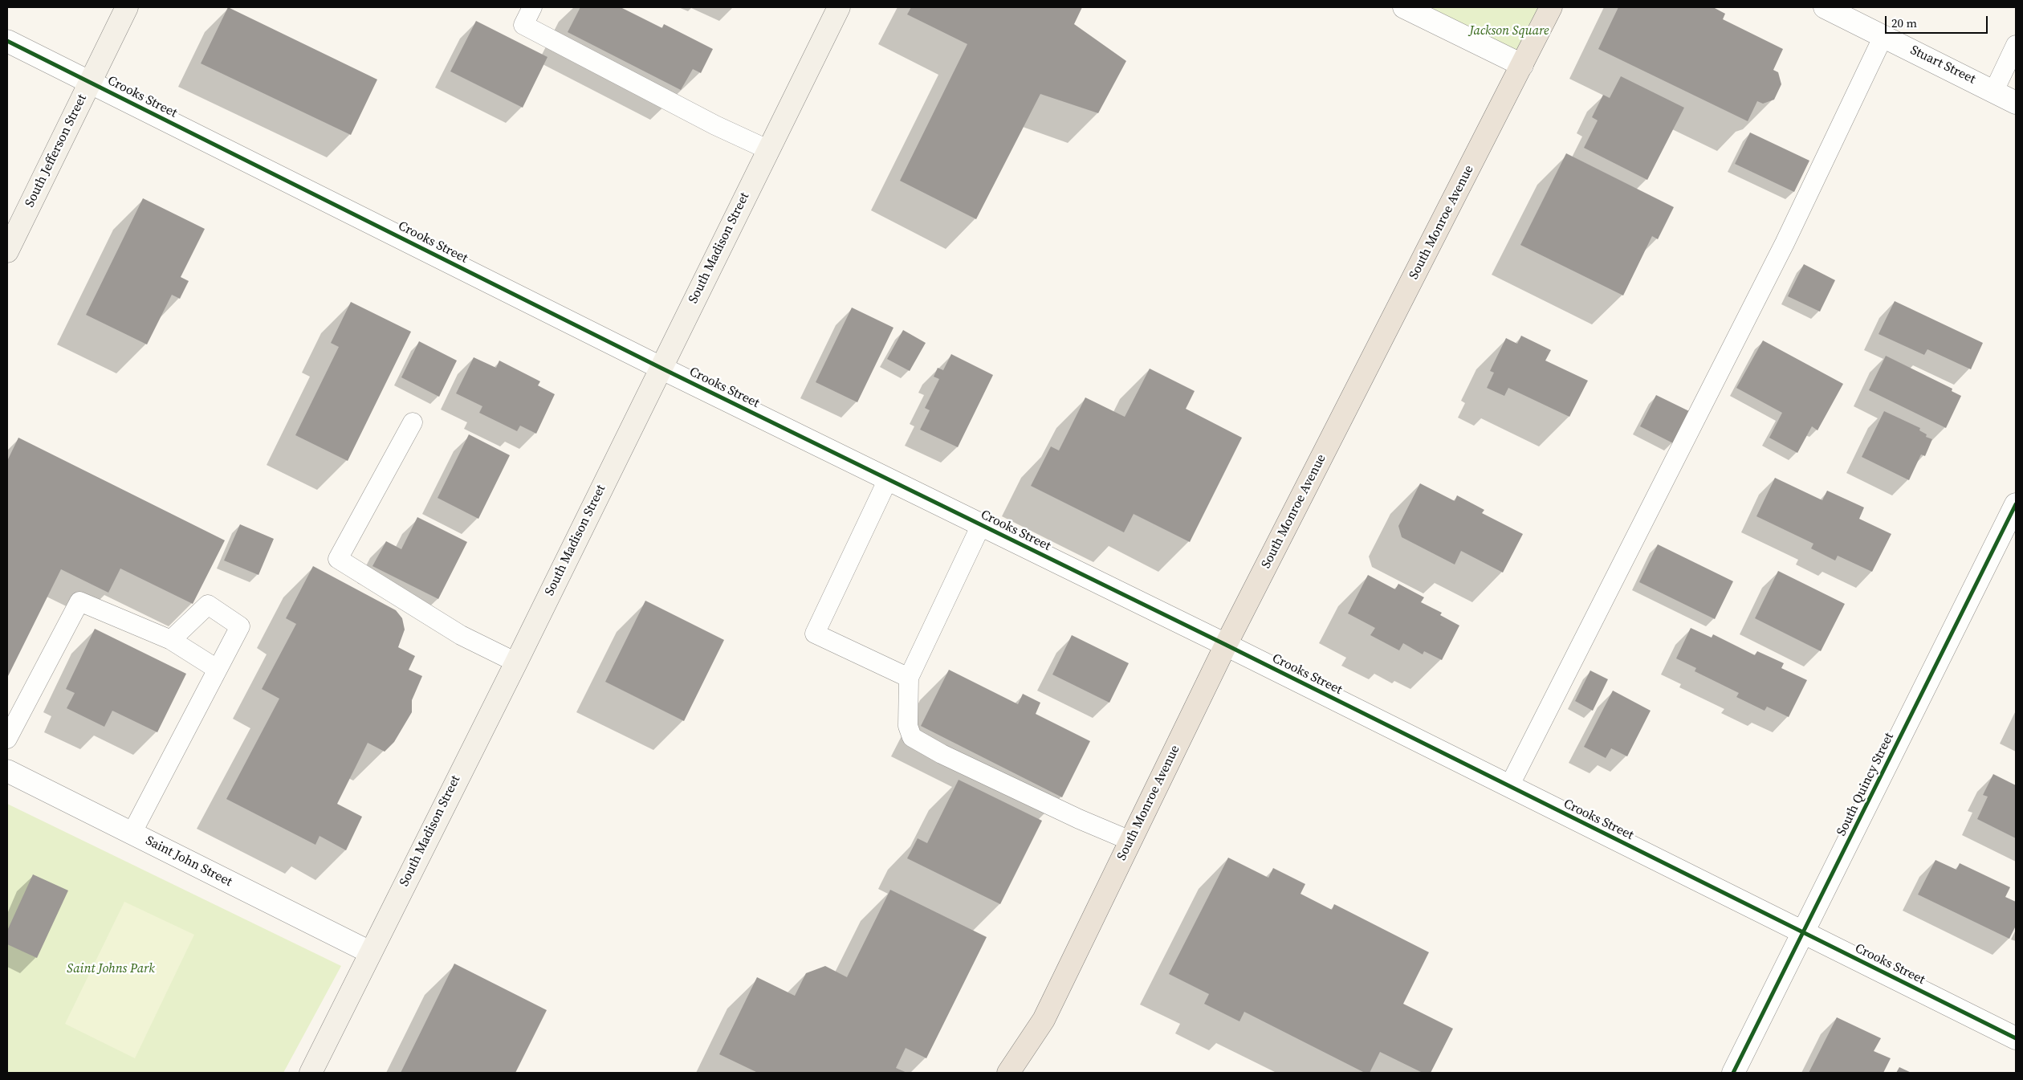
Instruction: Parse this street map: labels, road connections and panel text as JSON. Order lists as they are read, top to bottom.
{
  "streets": {
    "main road": ["South Jefferson Street", "South Monroe Avenue", "South Madison Street"],
    "street": [
      "Stuart Street",
      "Crooks Street",
      "South Quincy Street",
      "Saint John Street"
    ]
  },
  "crossings": [
    ["Crooks Street", "South Jefferson Street"],
    ["Crooks Street", "South Monroe Avenue"],
    ["Crooks Street", "South Madison Street"],
    ["Crooks Street", "South Quincy Street"],
    ["South Madison Street", "Saint John Street"]
  ],
  "parks": ["Jackson Square", "Saint Johns Park"],
  "scale_bar": "20 m"
}
